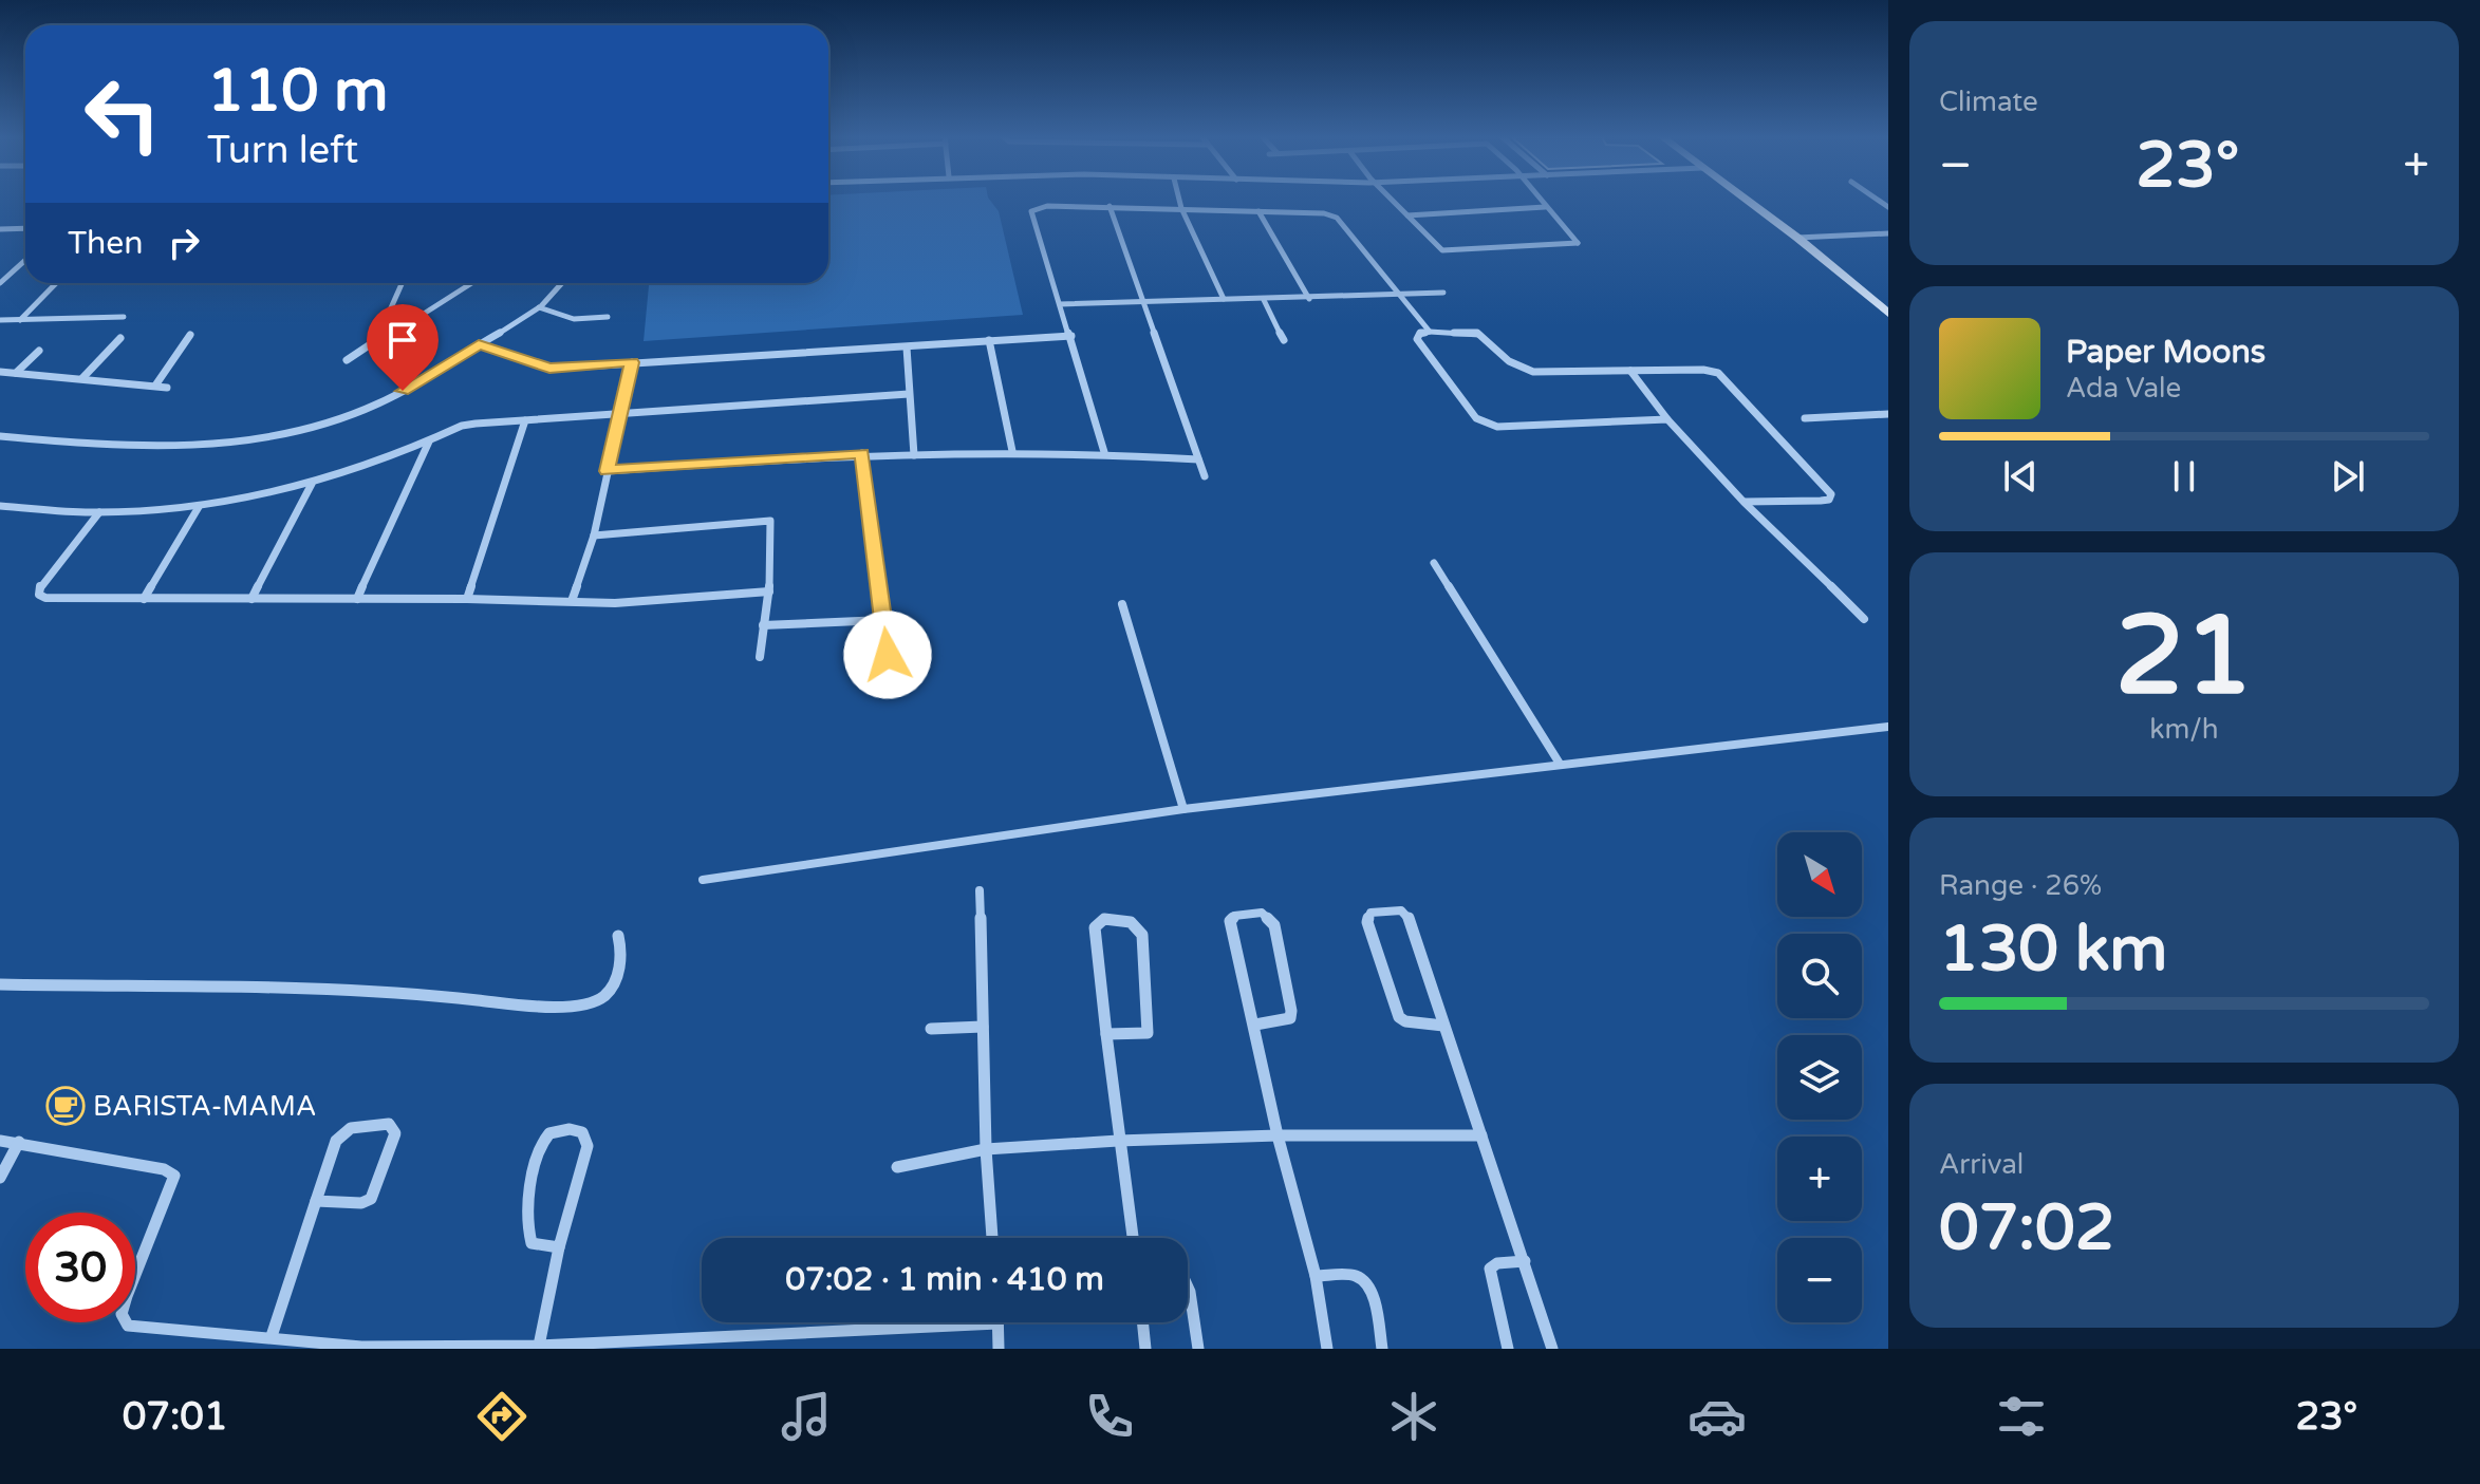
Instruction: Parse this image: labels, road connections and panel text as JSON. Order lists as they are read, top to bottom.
{
  "places": {
    "cafe": ["BARISTA-MAMA"]
  },
  "north": "bottom right",
  "page": {
    "tile": [
      "Climate",
      ["21", "km/h"],
      ["Range · 26%", "130 km"],
      ["Arrival", "07:02"]
    ],
    "turn": ["110 m", "Turn left"],
    "heat": ["−", "23°", "+"],
    "then": "Then",
    "song": ["Paper Moons", "Ada Vale"],
    "map_buttons": ["+", "−"],
    "limit": "30",
    "trip": "07:02 · 1 min · 410 m",
    "tabs": ["07:01", "23°"]
  }
}
